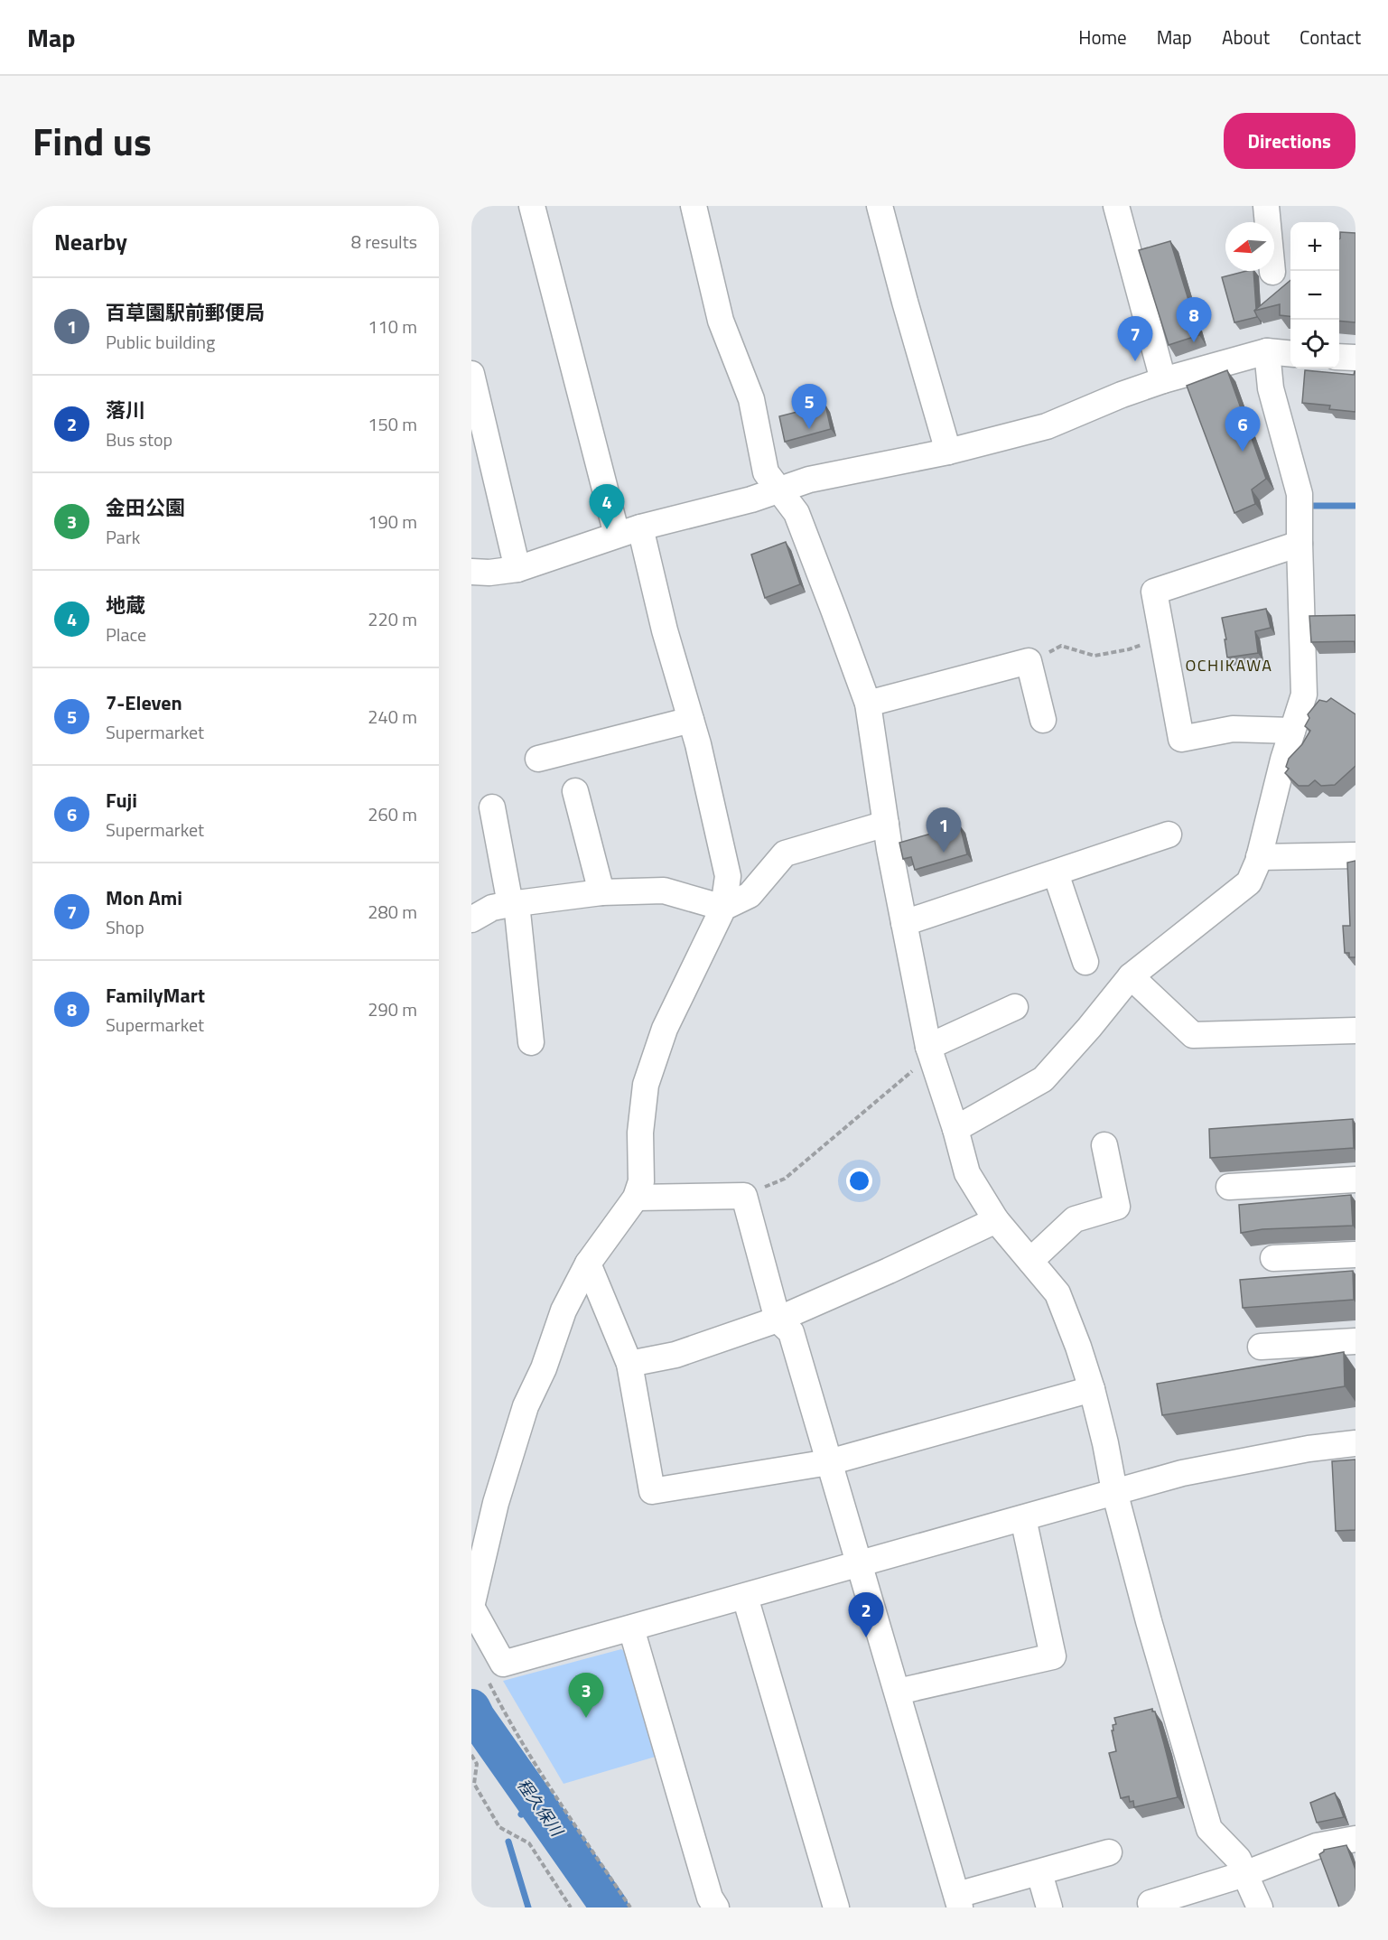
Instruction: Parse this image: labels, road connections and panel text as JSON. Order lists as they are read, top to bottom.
{
  "districts": ["OCHIKAWA"],
  "water": ["程久保川"],
  "north": "left",
  "page": {
    "header": "Map",
    "nav": [
      "Home",
      "Map",
      "About",
      "Contact"
    ],
    "title": "Find us",
    "buttons": "Directions",
    "heading": ["Nearby", "8 results"],
    "map_buttons": ["+", "−"],
    "list": [
      {
        "mark": "1",
        "name": "百草園駅前郵便局",
        "note": "Public building",
        "value": "110 m"
      },
      {
        "mark": "2",
        "name": "落川",
        "note": "Bus stop",
        "value": "150 m"
      },
      {
        "mark": "3",
        "name": "金田公園",
        "note": "Park",
        "value": "190 m"
      },
      {
        "mark": "4",
        "name": "地蔵",
        "note": "Place",
        "value": "220 m"
      },
      {
        "mark": "5",
        "name": "7-Eleven",
        "note": "Supermarket",
        "value": "240 m"
      },
      {
        "mark": "6",
        "name": "Fuji",
        "note": "Supermarket",
        "value": "260 m"
      },
      {
        "mark": "7",
        "name": "Mon Ami",
        "note": "Shop",
        "value": "280 m"
      },
      {
        "mark": "8",
        "name": "FamilyMart",
        "note": "Supermarket",
        "value": "290 m"
      }
    ],
    "pins": [
      "8",
      "7",
      "5",
      "6",
      "4",
      "1",
      "2",
      "3"
    ]
  }
}
